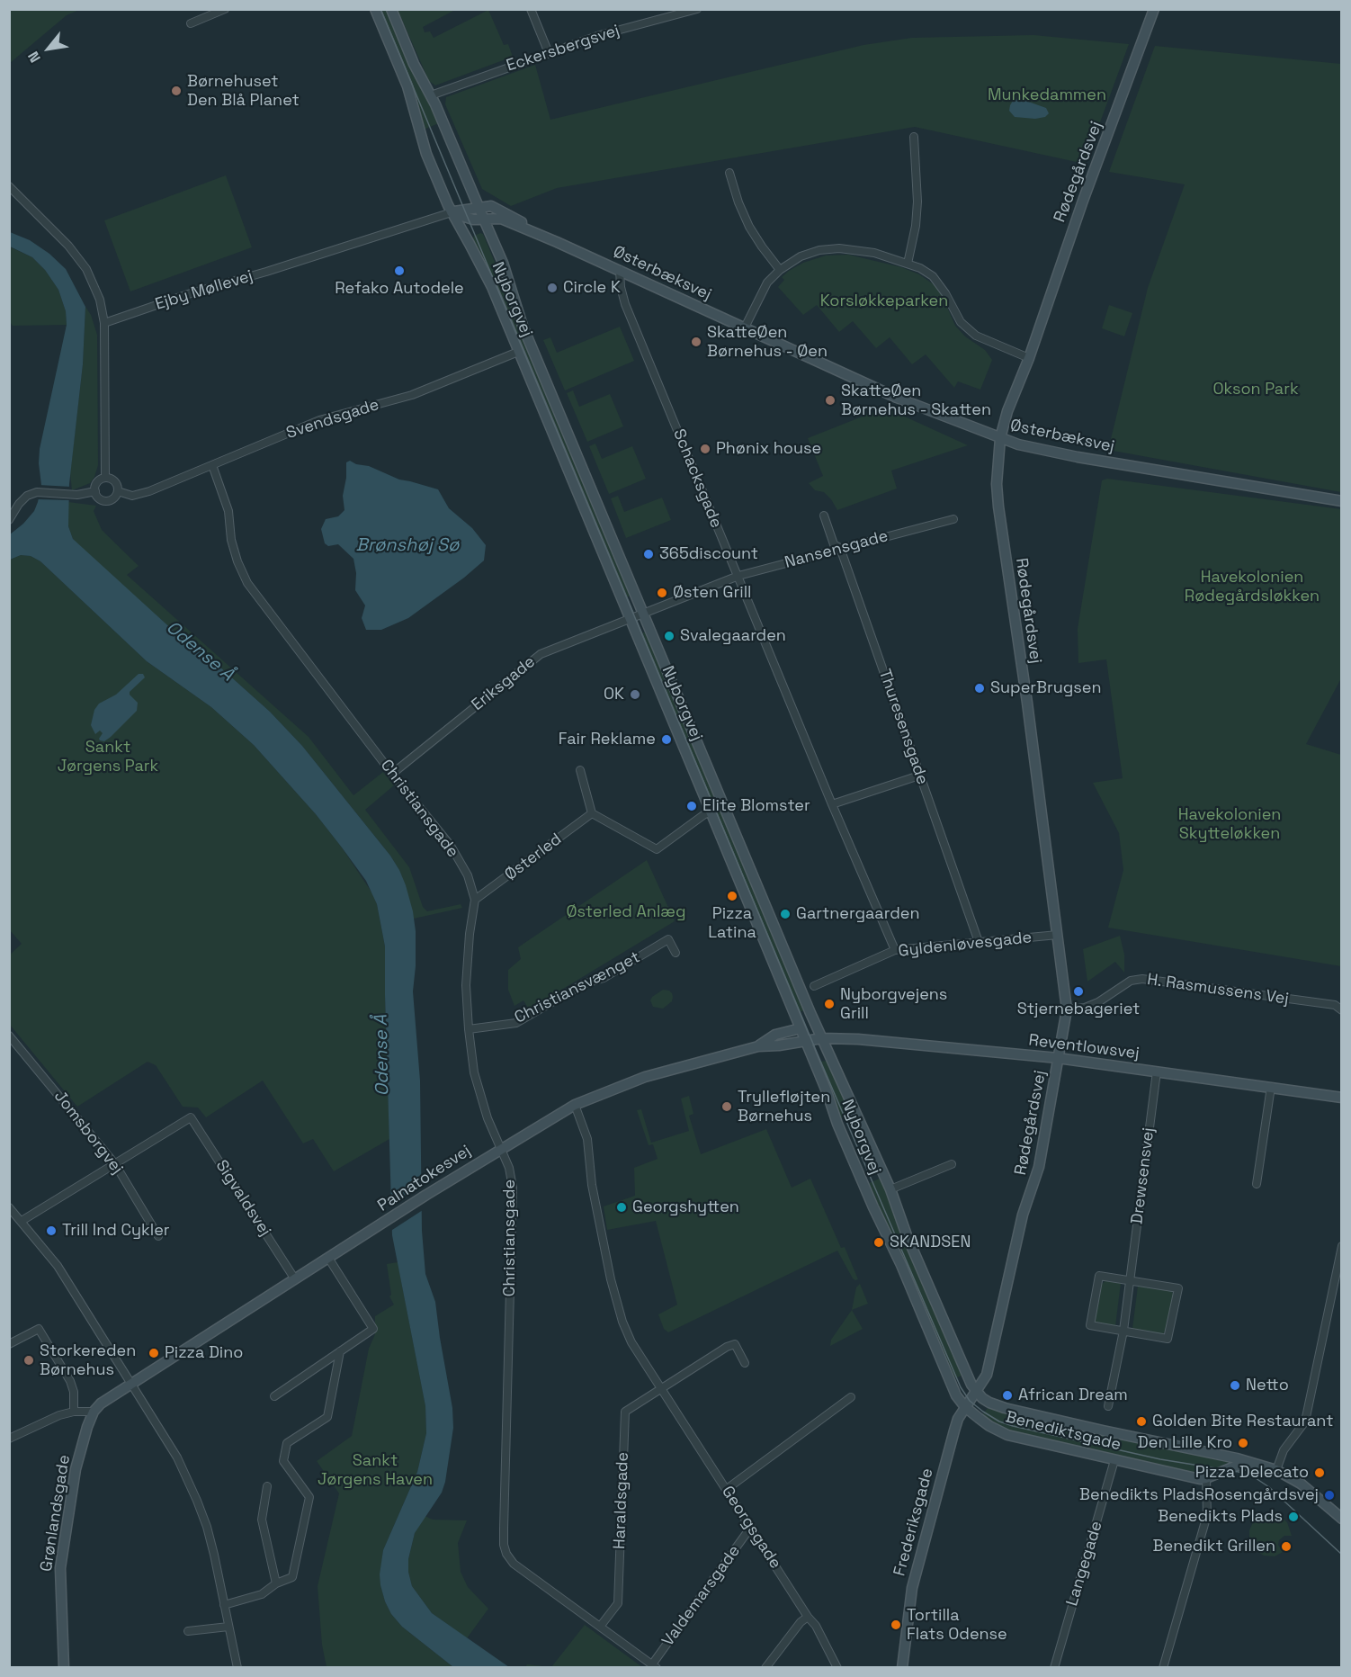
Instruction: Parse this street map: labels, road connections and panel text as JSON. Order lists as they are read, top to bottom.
{
  "streets": {
    "street": [
      "Eckersbergsvej",
      "Rødegårdsvej",
      "Østerbæksvej",
      "Ejby Møllevej",
      "Nyborgvej",
      "Svendsgade",
      "Schacksgade",
      "Nansensgade",
      "Eriksgade",
      "Thuresensgade",
      "Christiansgade",
      "Østerled",
      "Gyldenløvesgade",
      "Christiansvænget",
      "H. Rasmussens Vej",
      "Reventlowsvej",
      "Jomsborgvej",
      "Drewsensvej",
      "Palnatokesvej",
      "Sigvaldsvej",
      "Benediktsgade",
      "Haraldsgade",
      "Grønlandsgade",
      "Frederiksgade",
      "Georgsgade",
      "Langegade",
      "Valdemarsgade"
    ]
  },
  "crossings": [
    ["Eckersbergsvej", "Nyborgvej"],
    ["Rødegårdsvej", "Østerbæksvej"],
    ["Rødegårdsvej", "Nyborgvej"],
    ["Rødegårdsvej", "Gyldenløvesgade"],
    ["Rødegårdsvej", "H. Rasmussens Vej"],
    ["Rødegårdsvej", "Reventlowsvej"],
    ["Rødegårdsvej", "Benediktsgade"],
    ["Rødegårdsvej", "Frederiksgade"],
    ["Østerbæksvej", "Ejby Møllevej"],
    ["Østerbæksvej", "Nyborgvej"],
    ["Østerbæksvej", "Schacksgade"],
    ["Ejby Møllevej", "Nyborgvej"],
    ["Nyborgvej", "Svendsgade"],
    ["Nyborgvej", "Nansensgade"],
    ["Nyborgvej", "Eriksgade"],
    ["Nyborgvej", "Reventlowsvej"],
    ["Nyborgvej", "Palnatokesvej"],
    ["Nyborgvej", "Benediktsgade"],
    ["Nyborgvej", "Frederiksgade"],
    ["Svendsgade", "Christiansgade"],
    ["Schacksgade", "Nansensgade"],
    ["Schacksgade", "Gyldenløvesgade"],
    ["Nansensgade", "Eriksgade"],
    ["Nansensgade", "Thuresensgade"],
    ["Eriksgade", "Christiansgade"],
    ["Thuresensgade", "Gyldenløvesgade"],
    ["Christiansgade", "Østerled"],
    ["Christiansgade", "Christiansvænget"],
    ["Christiansgade", "Palnatokesvej"],
    ["Christiansgade", "Haraldsgade"],
    ["Christiansgade", "Valdemarsgade"],
    ["Reventlowsvej", "Drewsensvej"],
    ["Reventlowsvej", "Palnatokesvej"],
    ["Jomsborgvej", "Sigvaldsvej"],
    ["Palnatokesvej", "Sigvaldsvej"],
    ["Palnatokesvej", "Georgsgade"],
    ["Benediktsgade", "Frederiksgade"],
    ["Benediktsgade", "Langegade"],
    ["Haraldsgade", "Georgsgade"],
    ["Georgsgade", "Valdemarsgade"]
  ],
  "water": ["Brønshøj Sø", "Odense Å"],
  "parks": [
    "Munkedammen",
    "Korsløkkeparken",
    "Okson Park",
    "Havekolonien Rødegårdsløkken",
    "Sankt Jørgens Park",
    "Havekolonien Skytteløkken",
    "Østerled Anlæg",
    "Sankt Jørgens Haven"
  ],
  "places": [
    "Børnehuset Den Blå Planet",
    "Refako Autodele",
    "Circle K",
    "SkatteØen Børnehus - Øen",
    "SkatteØen Børnehus - Skatten",
    "Phønix house",
    "365discount",
    "Østen Grill",
    "Svalegaarden",
    "SuperBrugsen",
    "OK",
    "Fair Reklame",
    "Elite Blomster",
    "Pizza Latina",
    "Gartnergaarden",
    "Stjernebageriet",
    "Nyborgvejens Grill",
    "Tryllefløjten Børnehus",
    "Georgshytten",
    "Trill Ind Cykler",
    "SKANDSEN",
    "Pizza Dino",
    "Storkereden Børnehus",
    "Netto",
    "African Dream",
    "Golden Bite Restaurant",
    "Den Lille Kro",
    "Pizza Delecato",
    "Benedikts PladsRosengårdsvej",
    "Benedikts Plads",
    "Benedikt Grillen",
    "Tortilla Flats Odense"
  ],
  "north": "bottom left"
}
